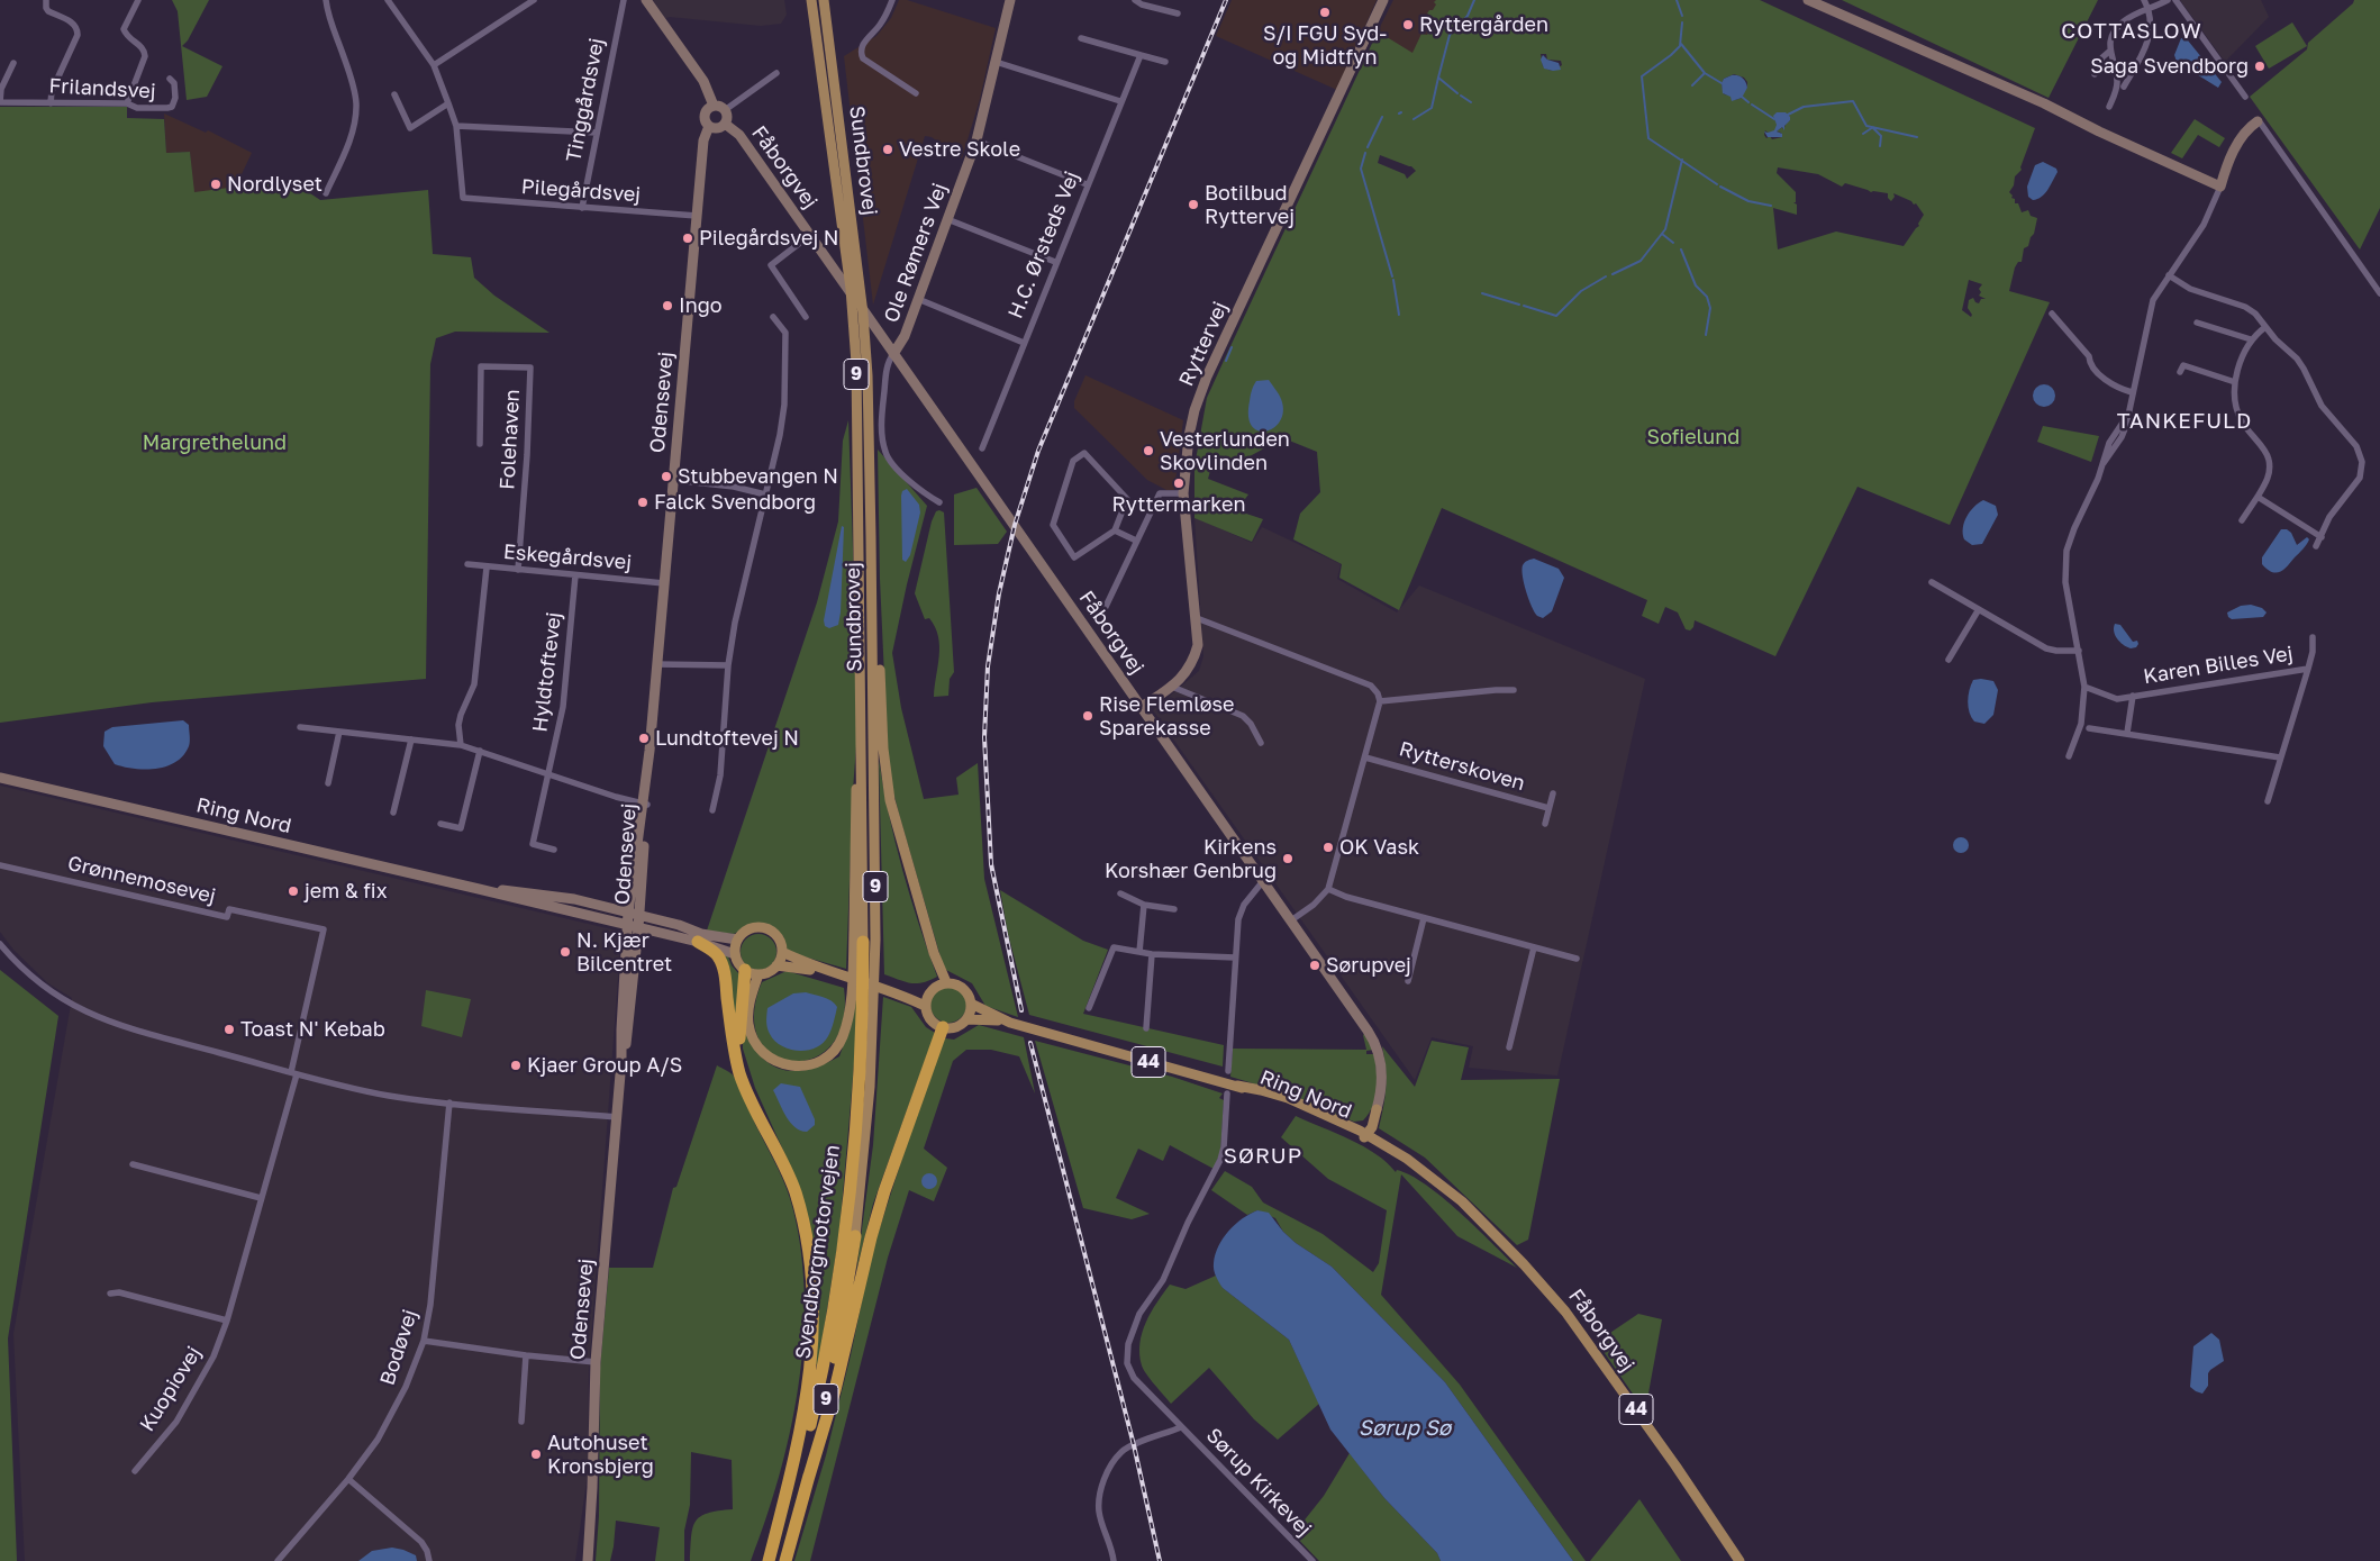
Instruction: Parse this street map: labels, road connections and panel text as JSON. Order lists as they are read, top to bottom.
{
  "streets": {
    "highway": ["9", "Svendborgmotorvejen"],
    "main road": [
      "Sundbrovej",
      "Fåborgvej",
      "Ring Nord",
      "44"
    ],
    "street": [
      "Frilandsvej",
      "Tinggårdsvej",
      "Pilegårdsvej",
      "H.C. Ørsteds Vej",
      "Ole Rømers Vej",
      "Ryttervej",
      "Odensevej",
      "Folehaven",
      "Eskegårdsvej",
      "Karen Billes Vej",
      "Hyldtoftevej",
      "Rytterskoven",
      "Grønnemosevej",
      "Bodøvej",
      "Kuopiovej",
      "Sørup Kirkevej"
    ]
  },
  "crossings": [
    ["Tinggårdsvej", "Pilegårdsvej"],
    ["Sundbrovej", "Svendborgmotorvejen"],
    ["Fåborgvej", "Ole Rømers Vej"],
    ["Fåborgvej", "Ryttervej"],
    ["Fåborgvej", "Odensevej"],
    ["Fåborgvej", "Ring Nord"],
    ["Pilegårdsvej", "Odensevej"],
    ["Odensevej", "Eskegårdsvej"],
    ["Odensevej", "Ring Nord"],
    ["Folehaven", "Eskegårdsvej"],
    ["Eskegårdsvej", "Hyldtoftevej"],
    ["Ring Nord", "44"],
    ["Grønnemosevej", "Kuopiovej"]
  ],
  "districts": ["COTTASLOW", "TANKEFULD", "SØRUP"],
  "water": ["Sørup Sø"],
  "parks": ["Sofielund", "Margrethelund"],
  "places": [
    "S/I FGU Syd- og Midtfyn",
    "Ryttergården",
    "Saga Svendborg",
    "Vestre Skole",
    "Nordlyset",
    "Botilbud Ryttervej",
    "Pilegårdsvej N",
    "Ingo",
    "Vesterlunden Skovlinden",
    "Stubbevangen N",
    "Ryttermarken",
    "Falck Svendborg",
    "Rise Flemløse Sparekasse",
    "Lundtoftevej N",
    "OK Vask",
    "Kirkens Korshær Genbrug",
    "jem & fix",
    "N. Kjær Bilcentret",
    "Sørupvej",
    "Toast N' Kebab",
    "Kjaer Group A/S",
    "Autohuset Kronsbjerg"
  ]
}
